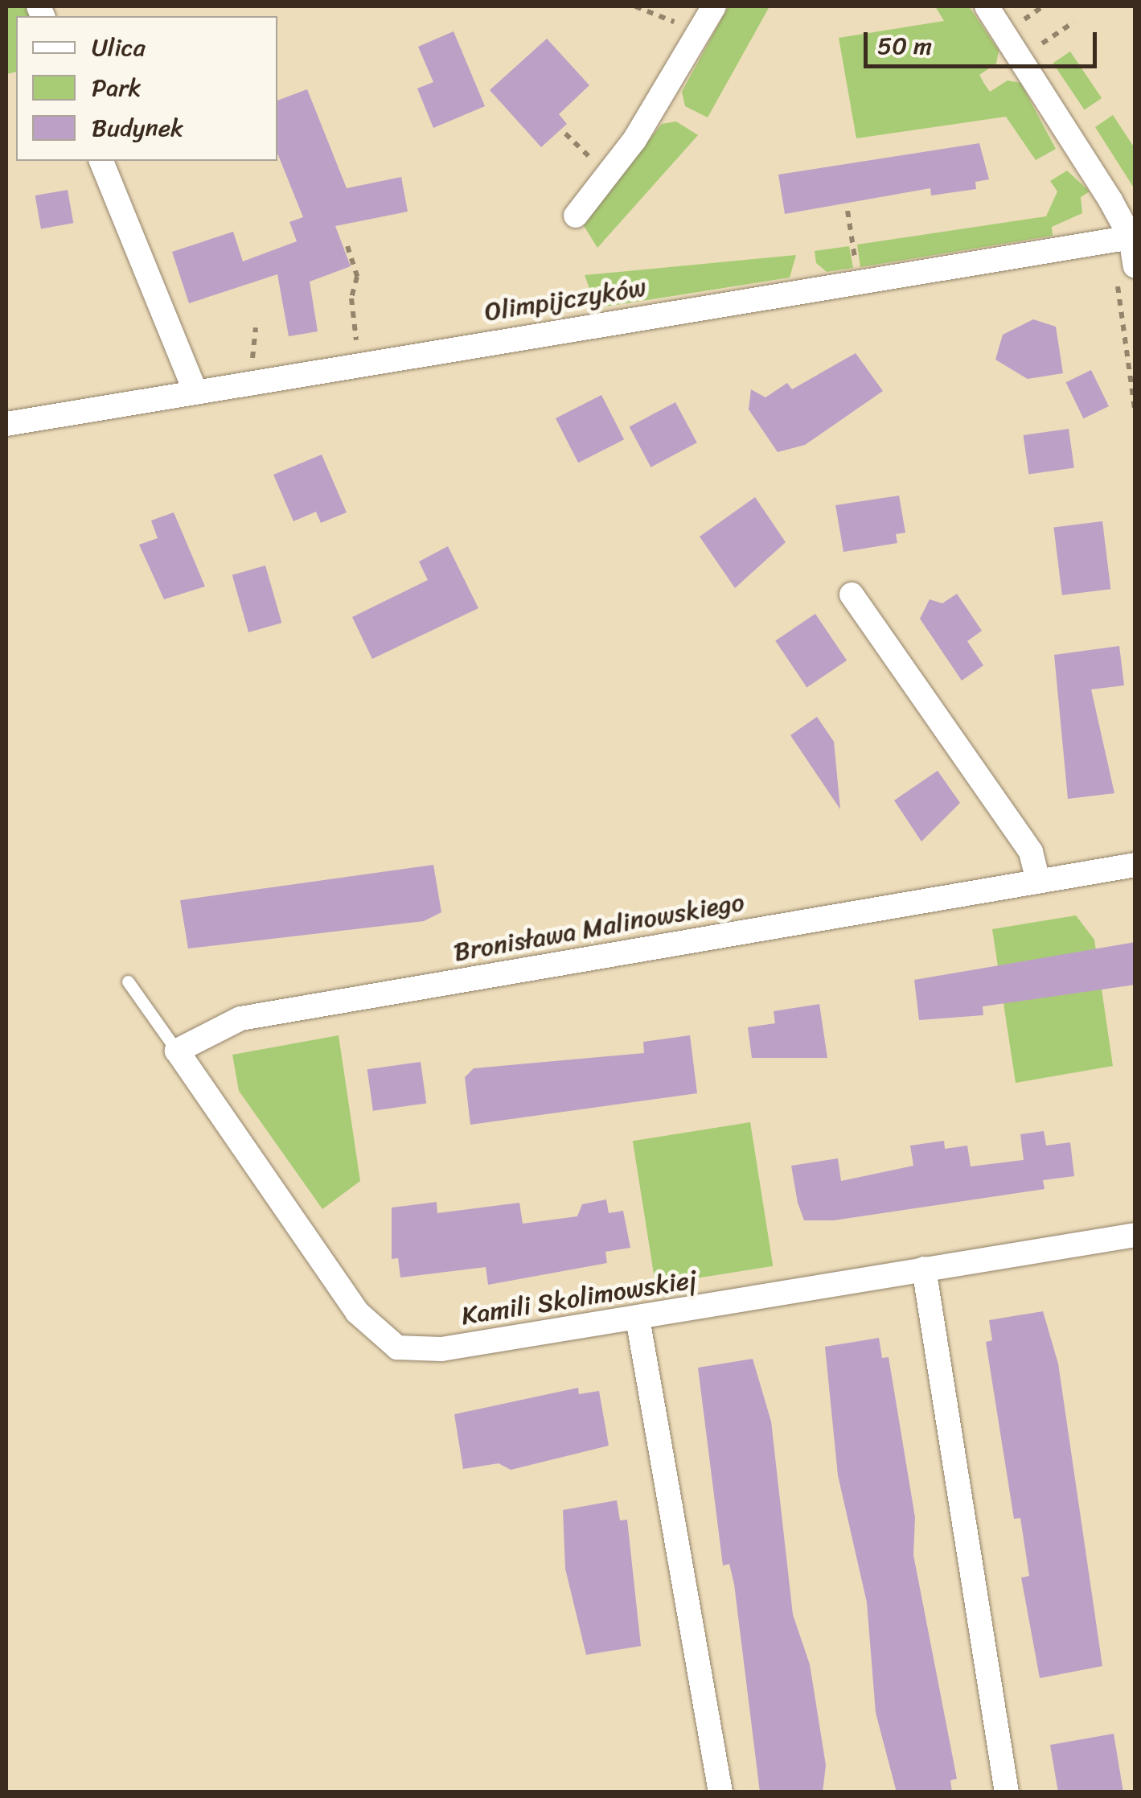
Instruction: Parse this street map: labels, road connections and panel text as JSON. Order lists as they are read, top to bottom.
{
  "streets": {
    "street": ["Olimpijczyków", "Bronisława Malinowskiego", "Kamili Skolimowskiej"]
  },
  "crossings": [
    ["Bronisława Malinowskiego", "Kamili Skolimowskiej"]
  ],
  "legend": ["Ulica", "Park", "Budynek"],
  "scale_bar": "50 m"
}
